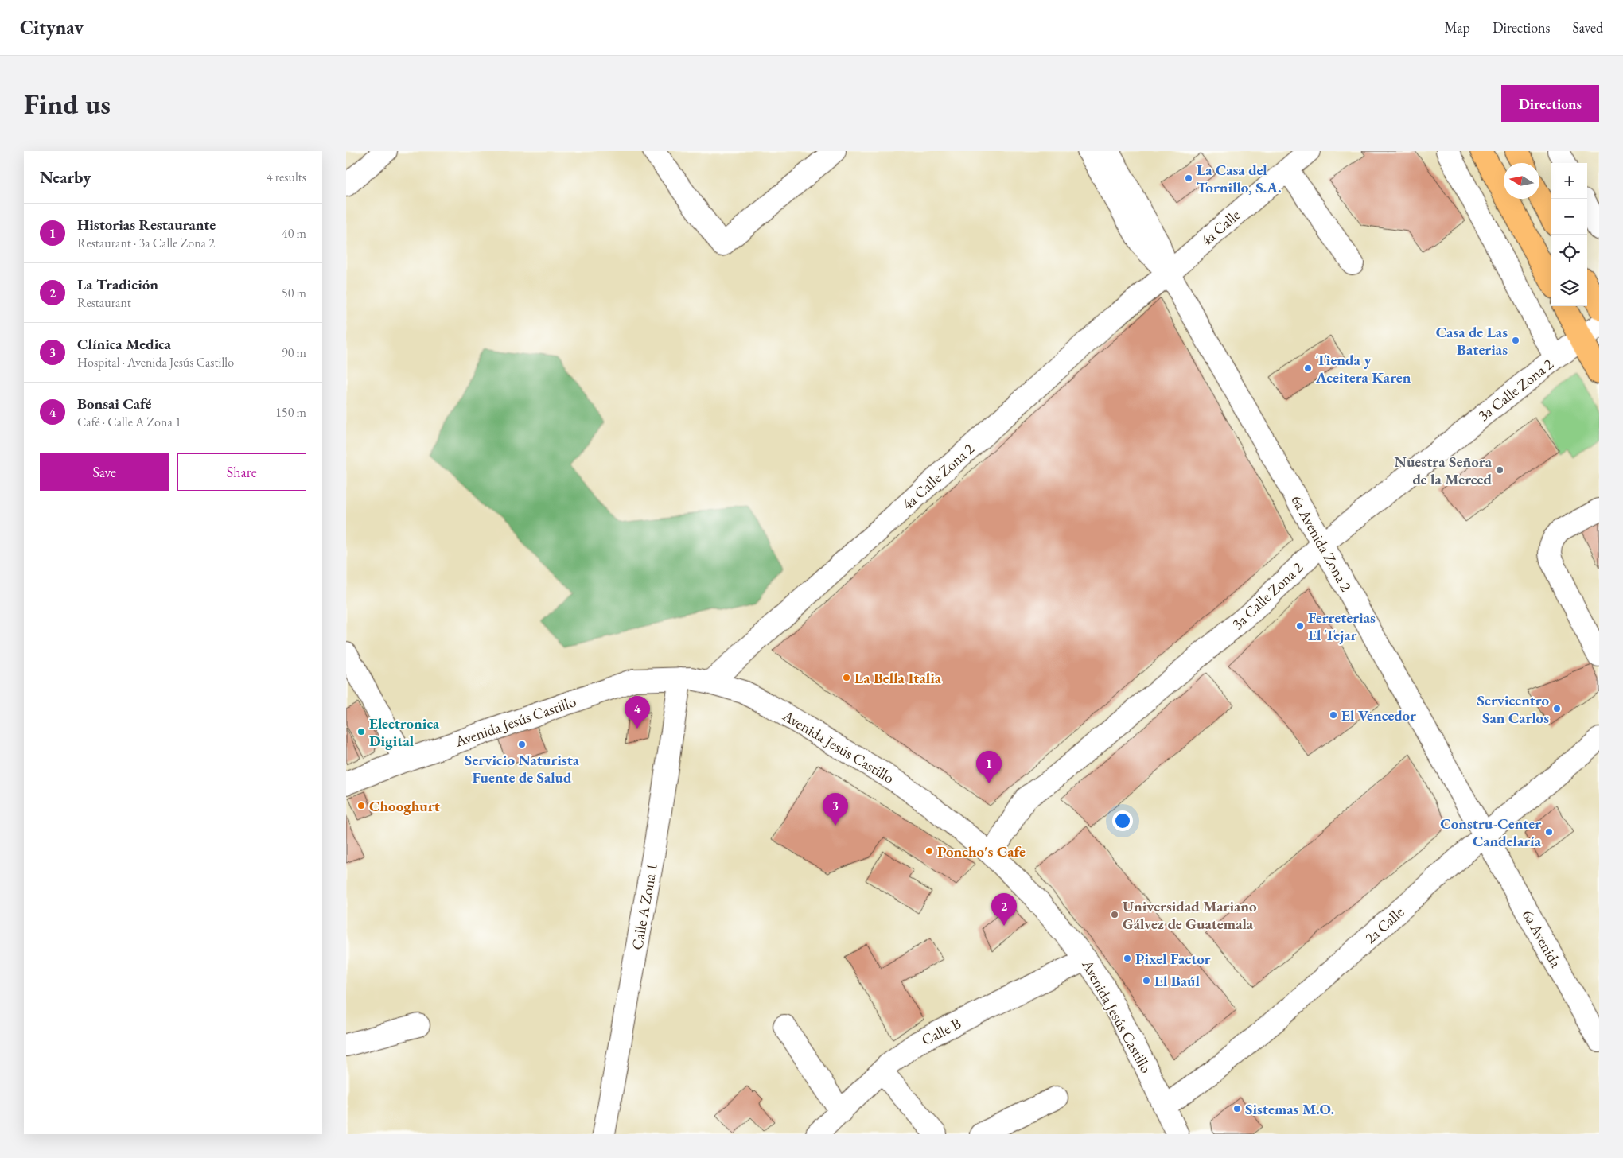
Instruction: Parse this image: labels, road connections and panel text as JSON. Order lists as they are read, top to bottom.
{
  "streets": {
    "street": [
      "4a Calle",
      "3a Calle Zona 2",
      "4a Calle Zona 2",
      "6a Avenida Zona 2",
      "Avenida Jesús Castillo",
      "Calle A Zona 1",
      "2a Calle",
      "6a Avenida",
      "Calle B"
    ]
  },
  "crossings": [
    ["4a Calle", "4a Calle Zona 2"],
    ["4a Calle", "6a Avenida Zona 2"],
    ["3a Calle Zona 2", "6a Avenida Zona 2"],
    ["3a Calle Zona 2", "Avenida Jesús Castillo"],
    ["4a Calle Zona 2", "6a Avenida Zona 2"],
    ["4a Calle Zona 2", "Avenida Jesús Castillo"],
    ["6a Avenida Zona 2", "2a Calle"],
    ["6a Avenida Zona 2", "6a Avenida"],
    ["Avenida Jesús Castillo", "Calle A Zona 1"],
    ["Avenida Jesús Castillo", "2a Calle"],
    ["Avenida Jesús Castillo", "Calle B"],
    ["2a Calle", "6a Avenida"]
  ],
  "places": [
    "La Casa del Tornillo, S.A.",
    "Casa de Las Baterias",
    "Tienda y Aceitera Karen",
    "Nuestra Señora de la Merced",
    "Ferreterias El Tejar",
    "La Bella Italia",
    "Servicentro San Carlos",
    "El Vencedor",
    "Electronica Digital",
    "Servicio Naturista Fuente de Salud",
    "Chooghurt",
    "Constru-Center Candelaría",
    "Poncho's Cafe",
    "Universidad Mariano Gálvez de Guatemala",
    "Pixel Factor",
    "El Baúl",
    "Sistemas M.O."
  ],
  "north": "left",
  "page": {
    "header": "Citynav",
    "nav": ["Map", "Directions", "Saved"],
    "buttons": [
      "Directions",
      ["Save", "Share"]
    ],
    "title": "Find us",
    "heading": ["Nearby", "4 results"],
    "map_buttons": ["+", "−"],
    "list": [
      {
        "mark": "1",
        "name": "Historias Restaurante",
        "note": "Restaurant · 3a Calle Zona 2",
        "value": "40 m"
      },
      {
        "mark": "2",
        "name": "La Tradición",
        "note": "Restaurant",
        "value": "50 m"
      },
      {
        "mark": "3",
        "name": "Clínica Medica",
        "note": "Hospital · Avenida Jesús Castillo",
        "value": "90 m"
      },
      {
        "mark": "4",
        "name": "Bonsai Café",
        "note": "Café · Calle A Zona 1",
        "value": "150 m"
      }
    ],
    "pins": [
      "4",
      "1",
      "3",
      "2"
    ]
  }
}
